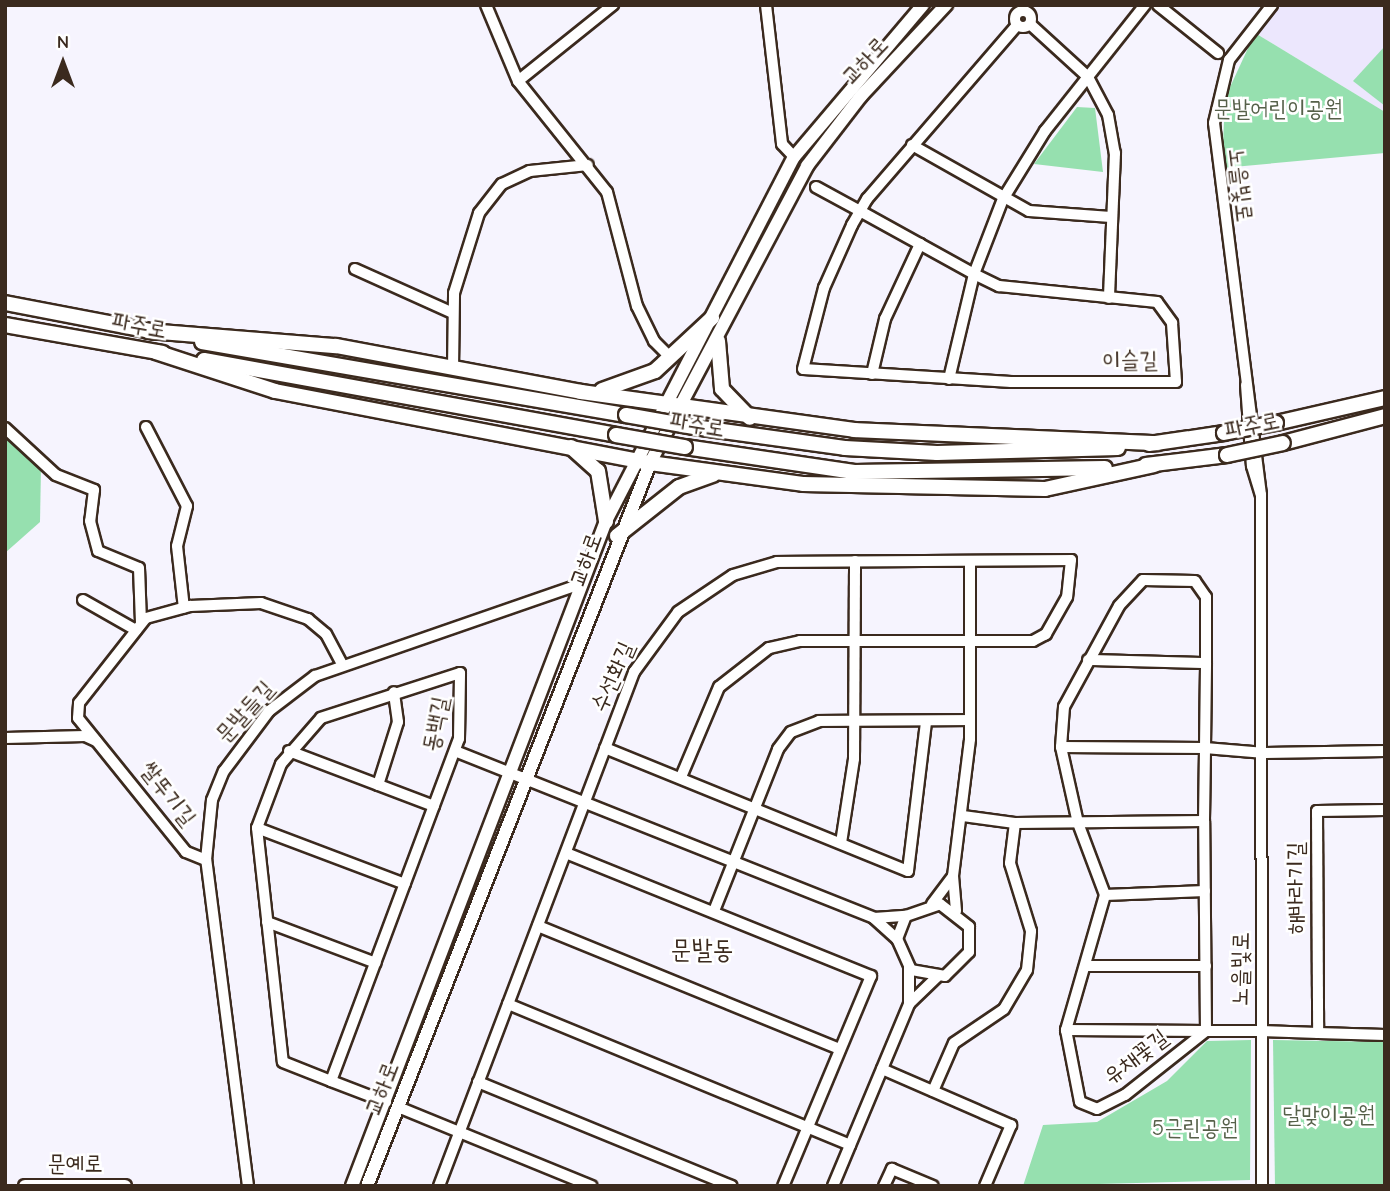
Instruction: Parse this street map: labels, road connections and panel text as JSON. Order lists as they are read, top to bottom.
{
  "streets": {
    "main road": ["파주로"],
    "street": [
      "교하로",
      "노을빛로",
      "이슬길",
      "수선화길",
      "문발들길",
      "동백길",
      "쌀뚜기길",
      "해바라기길",
      "유채꽃길",
      "문예로"
    ]
  },
  "crossings": [
    ["교하로", "문발들길"],
    ["교하로", "동백길"],
    ["노을빛로", "유채꽃길"],
    ["문발들길", "쌀뚜기길"]
  ],
  "districts": ["문발동"],
  "parks": ["문발어린이공원", "달맞이공원", "5근린공원"],
  "north": "top"
}
